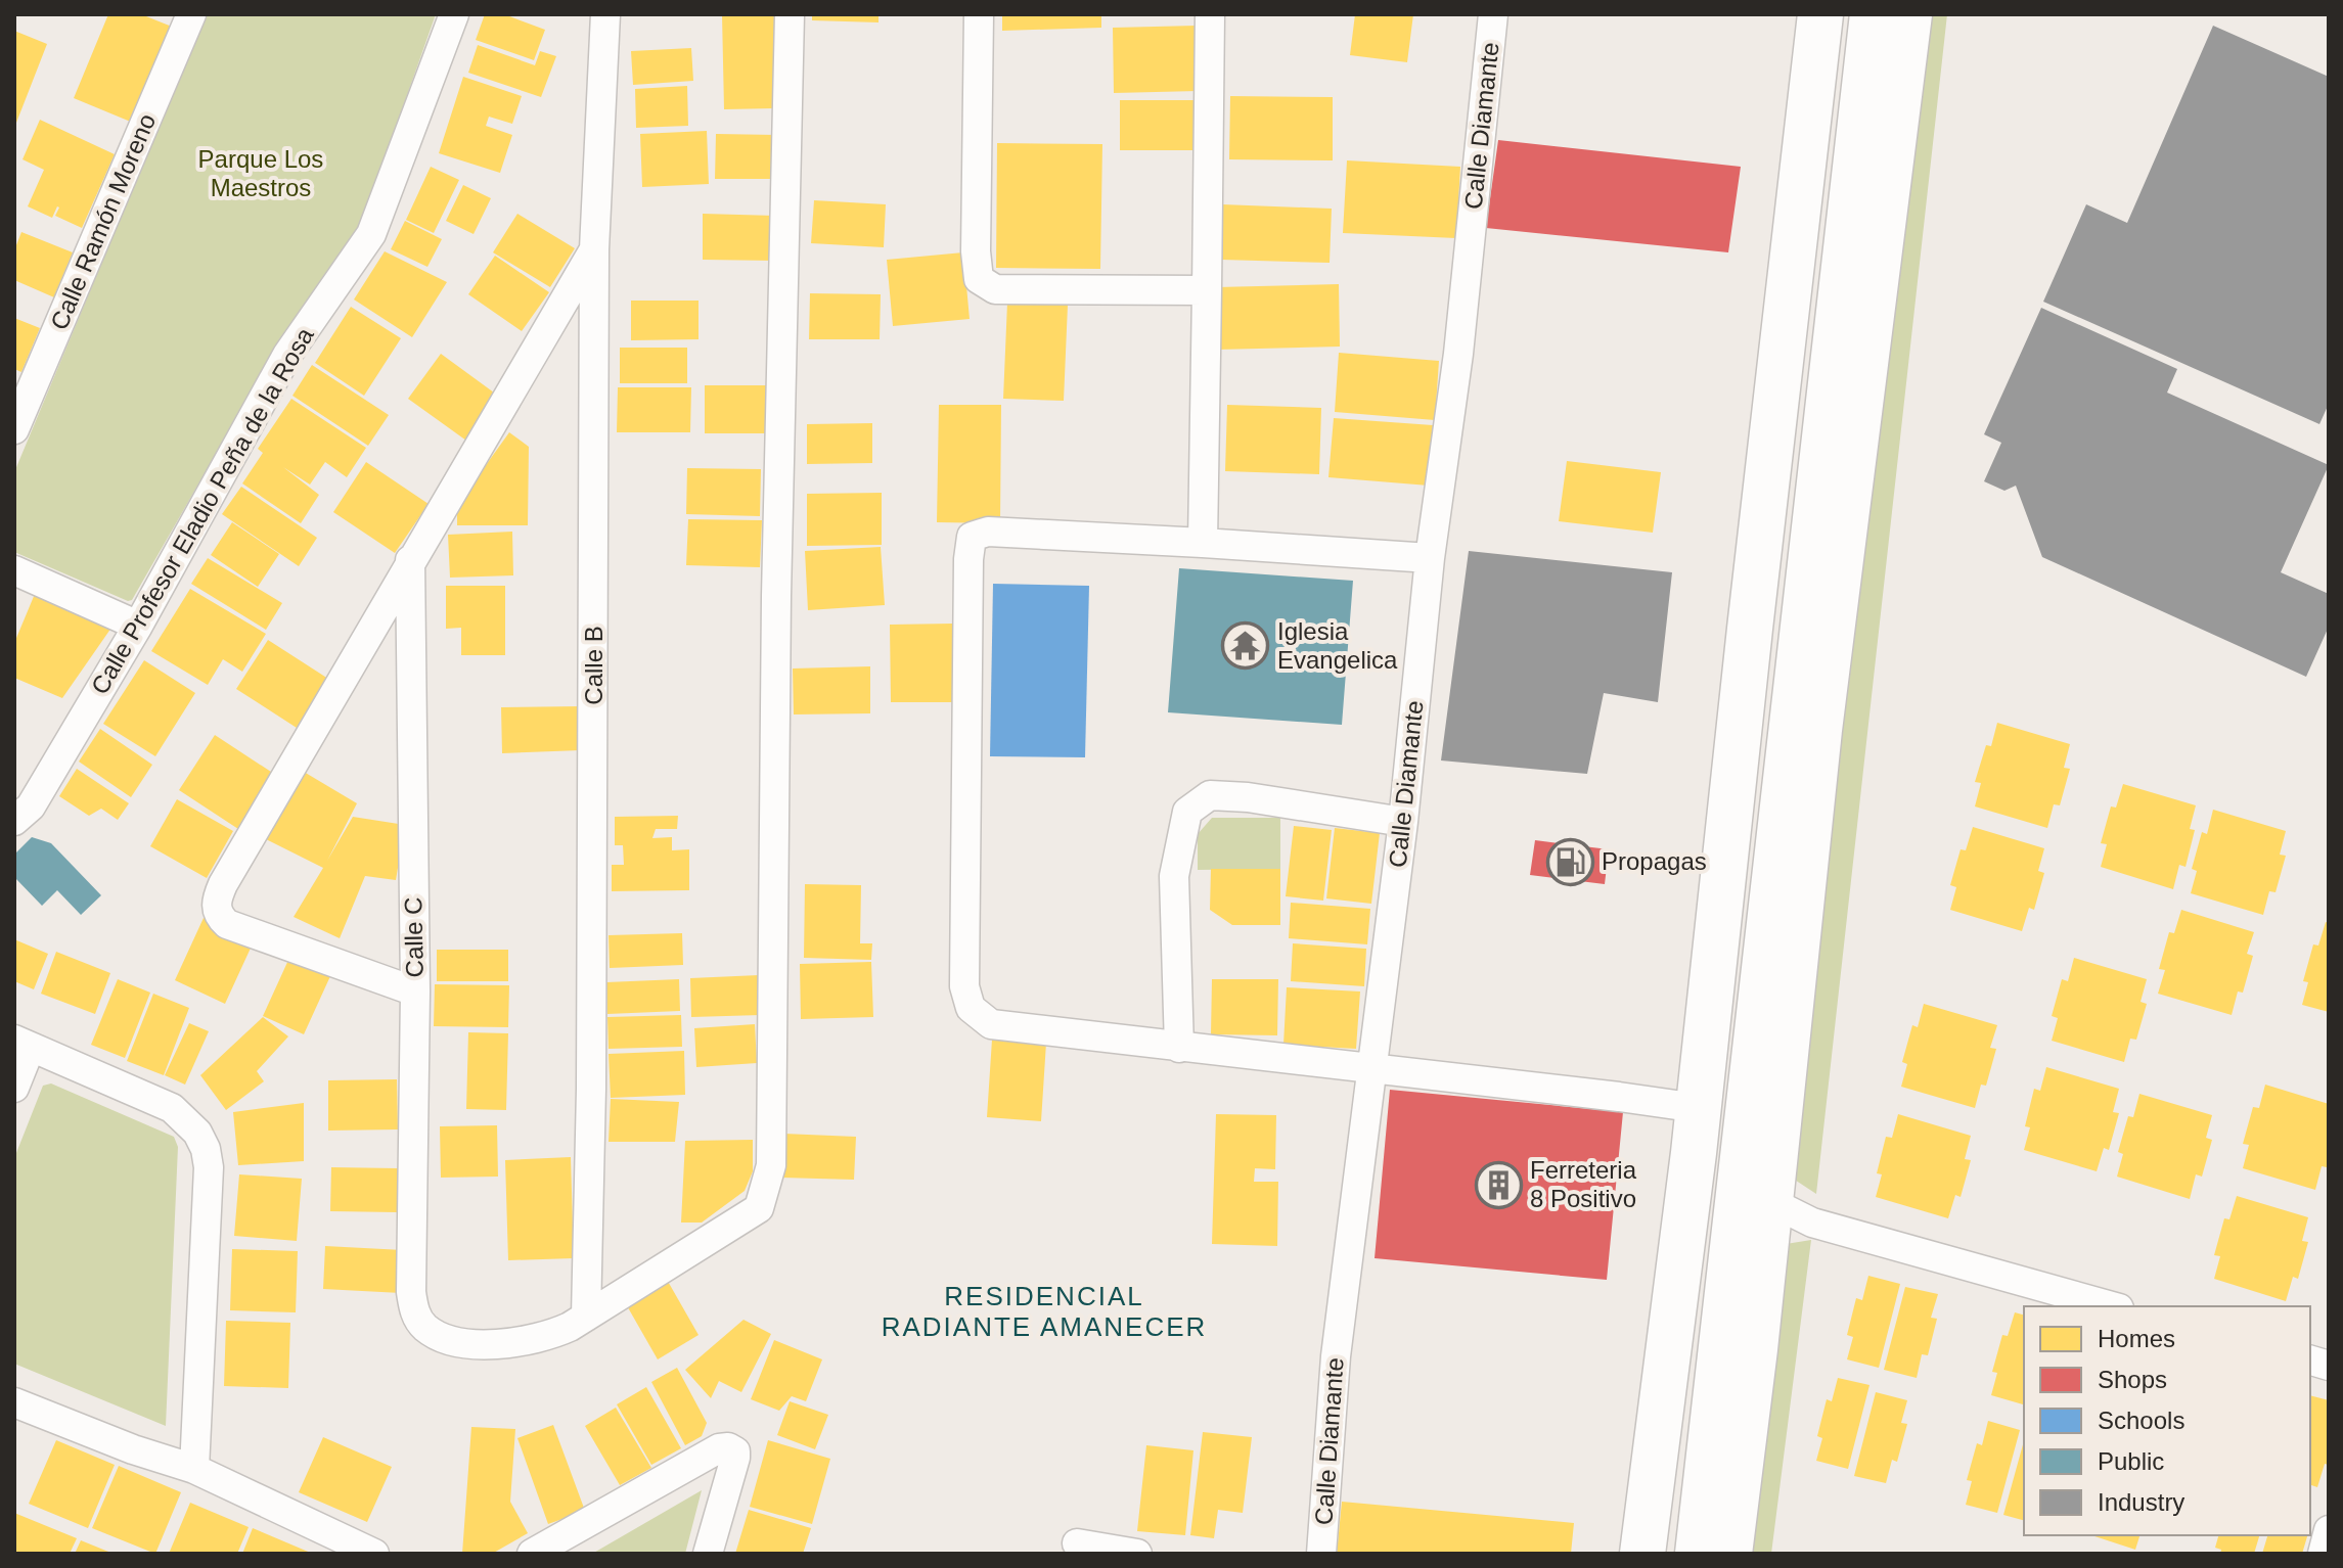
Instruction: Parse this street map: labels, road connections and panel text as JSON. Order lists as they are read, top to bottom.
{
  "streets": {
    "street": [
      "Calle Diamante",
      "Calle Ramón Moreno",
      "Calle Profesor Eladio Peña de la Rosa",
      "Calle B",
      "Calle C"
    ]
  },
  "crossings": [
    ["Calle B", "Calle C"]
  ],
  "districts": ["RESIDENCIAL RADIANTE AMANECER"],
  "parks": ["Parque Los Maestros"],
  "places": {
    "temple": ["Iglesia Evangelica"],
    "fuel station": ["Propagas"],
    "building": ["Ferreteria 8 Positivo"]
  },
  "legend": [
    "Homes",
    "Shops",
    "Schools",
    "Public",
    "Industry"
  ]
}
